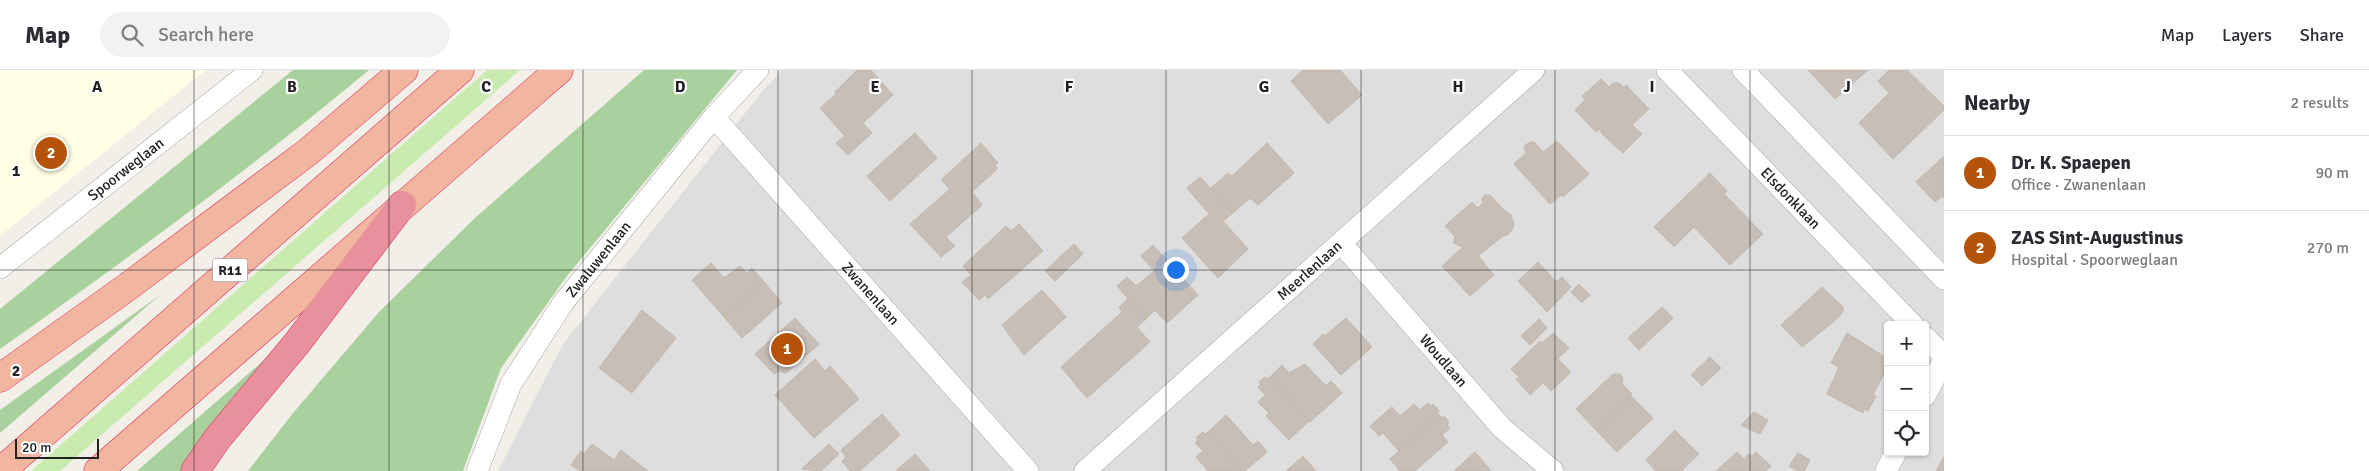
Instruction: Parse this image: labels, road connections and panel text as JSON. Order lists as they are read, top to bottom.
{
  "streets": {
    "highway": ["R11"],
    "street": [
      "Spoorweglaan",
      "Elsdonklaan",
      "Zwaluwenlaan",
      "Meerlenlaan",
      "Zwanenlaan",
      "Woudlaan"
    ]
  },
  "crossings": [
    ["Zwaluwenlaan", "Zwanenlaan"],
    ["Meerlenlaan", "Woudlaan"]
  ],
  "scale_bar": "20 m",
  "page": {
    "header": "Map",
    "search": "Search here",
    "nav": ["Map", "Layers", "Share"],
    "heading": ["Nearby", "2 results"],
    "pins": ["2", "1"],
    "list": [
      {
        "mark": "1",
        "name": "Dr. K. Spaepen",
        "note": "Office · Zwanenlaan",
        "value": "90 m"
      },
      {
        "mark": "2",
        "name": "ZAS Sint-Augustinus",
        "note": "Hospital · Spoorweglaan",
        "value": "270 m"
      }
    ],
    "map_buttons": ["+", "−"],
    "scale": "20 m"
  },
  "grid": {
    "columns": [
      "A",
      "B",
      "C",
      "D",
      "E",
      "F",
      "G",
      "H",
      "I",
      "J"
    ],
    "rows": ["1", "2"]
  }
}
